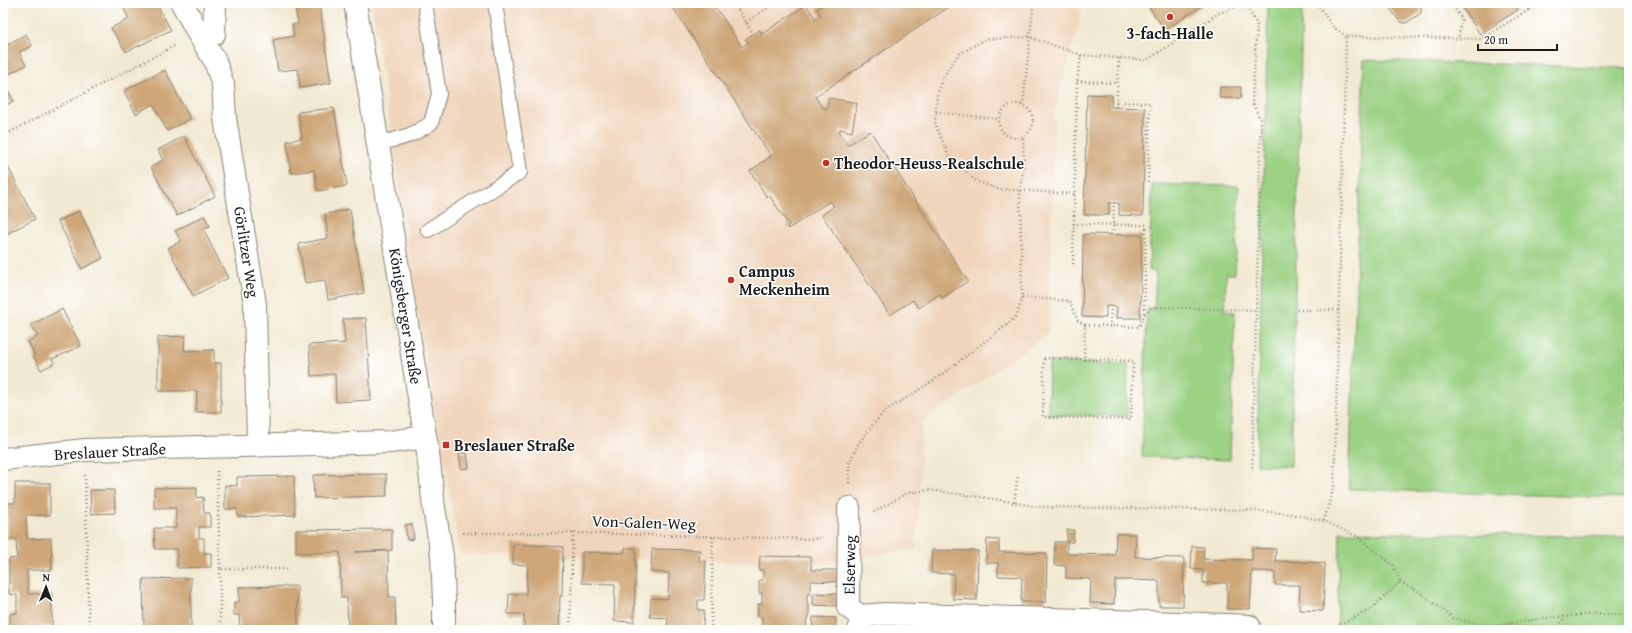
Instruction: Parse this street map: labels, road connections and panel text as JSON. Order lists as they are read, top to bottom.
{
  "streets": {
    "street": [
      "Görlitzer Weg",
      "Königsberger Straße",
      "Breslauer Straße",
      "Elserweg"
    ],
    "path": ["Von-Galen-Weg"]
  },
  "crossings": [
    ["Görlitzer Weg", "Breslauer Straße"],
    ["Königsberger Straße", "Breslauer Straße"],
    ["Königsberger Straße", "Von-Galen-Weg"],
    ["Von-Galen-Weg", "Elserweg"]
  ],
  "places": {
    "other": ["3-fach-Halle", "Theodor-Heuss-Realschule", "Campus Meckenheim"],
    "transit": ["Breslauer Straße"]
  },
  "scale_bar": "20 m",
  "north": "top"
}
